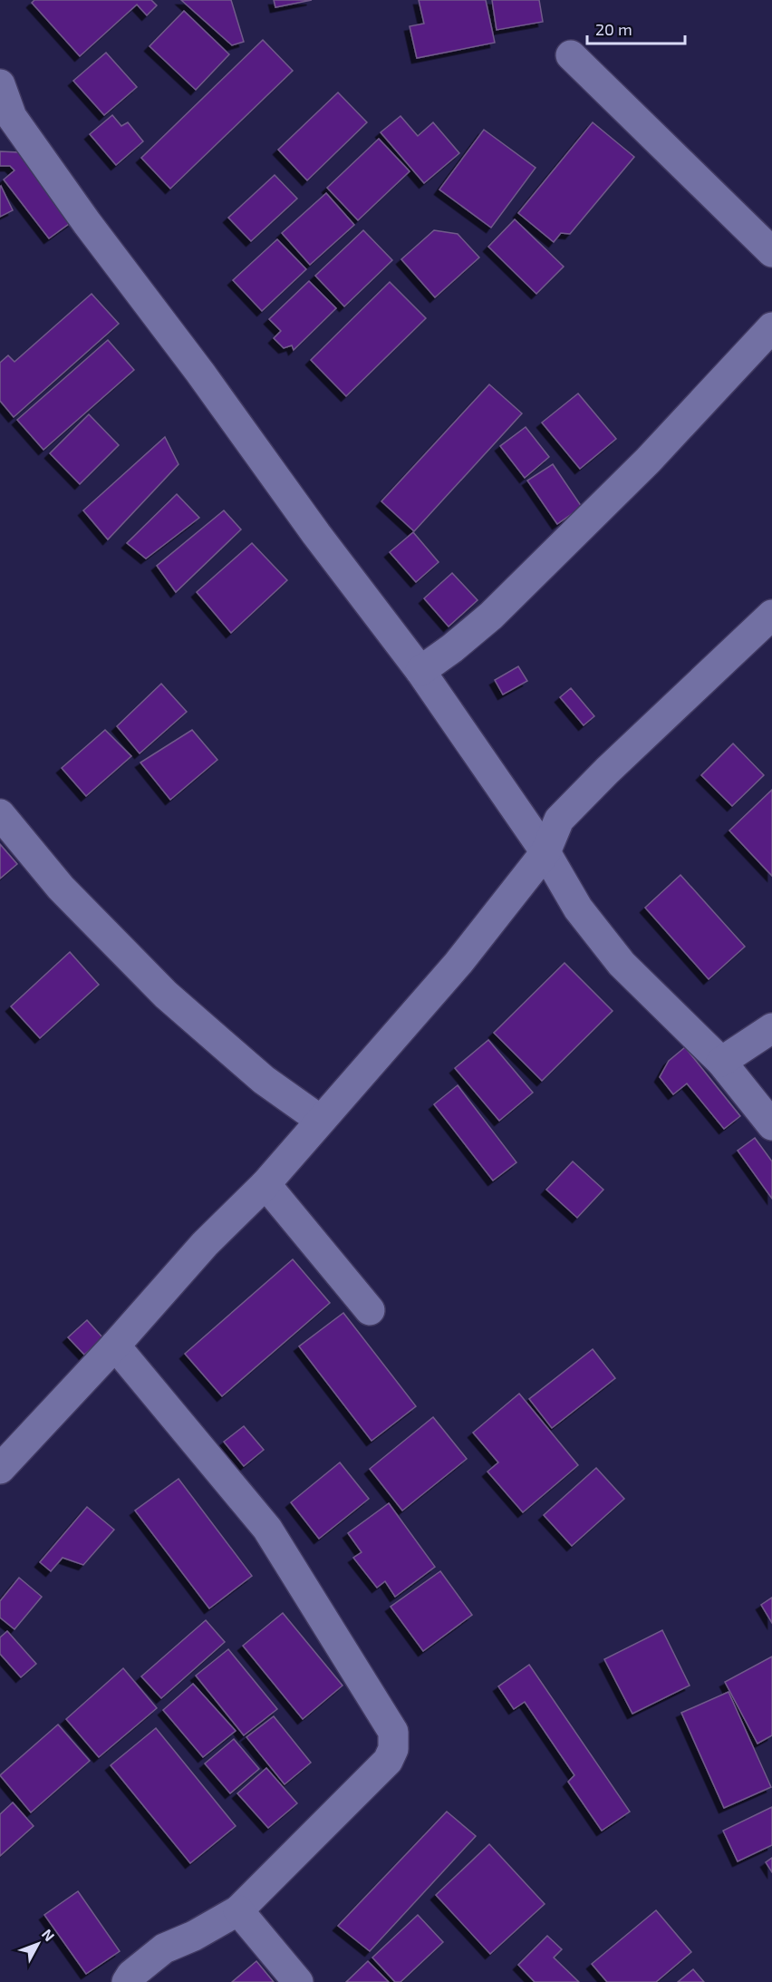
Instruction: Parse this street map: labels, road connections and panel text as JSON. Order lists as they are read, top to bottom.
{
  "scale_bar": "20 m",
  "north": "top right"
}
